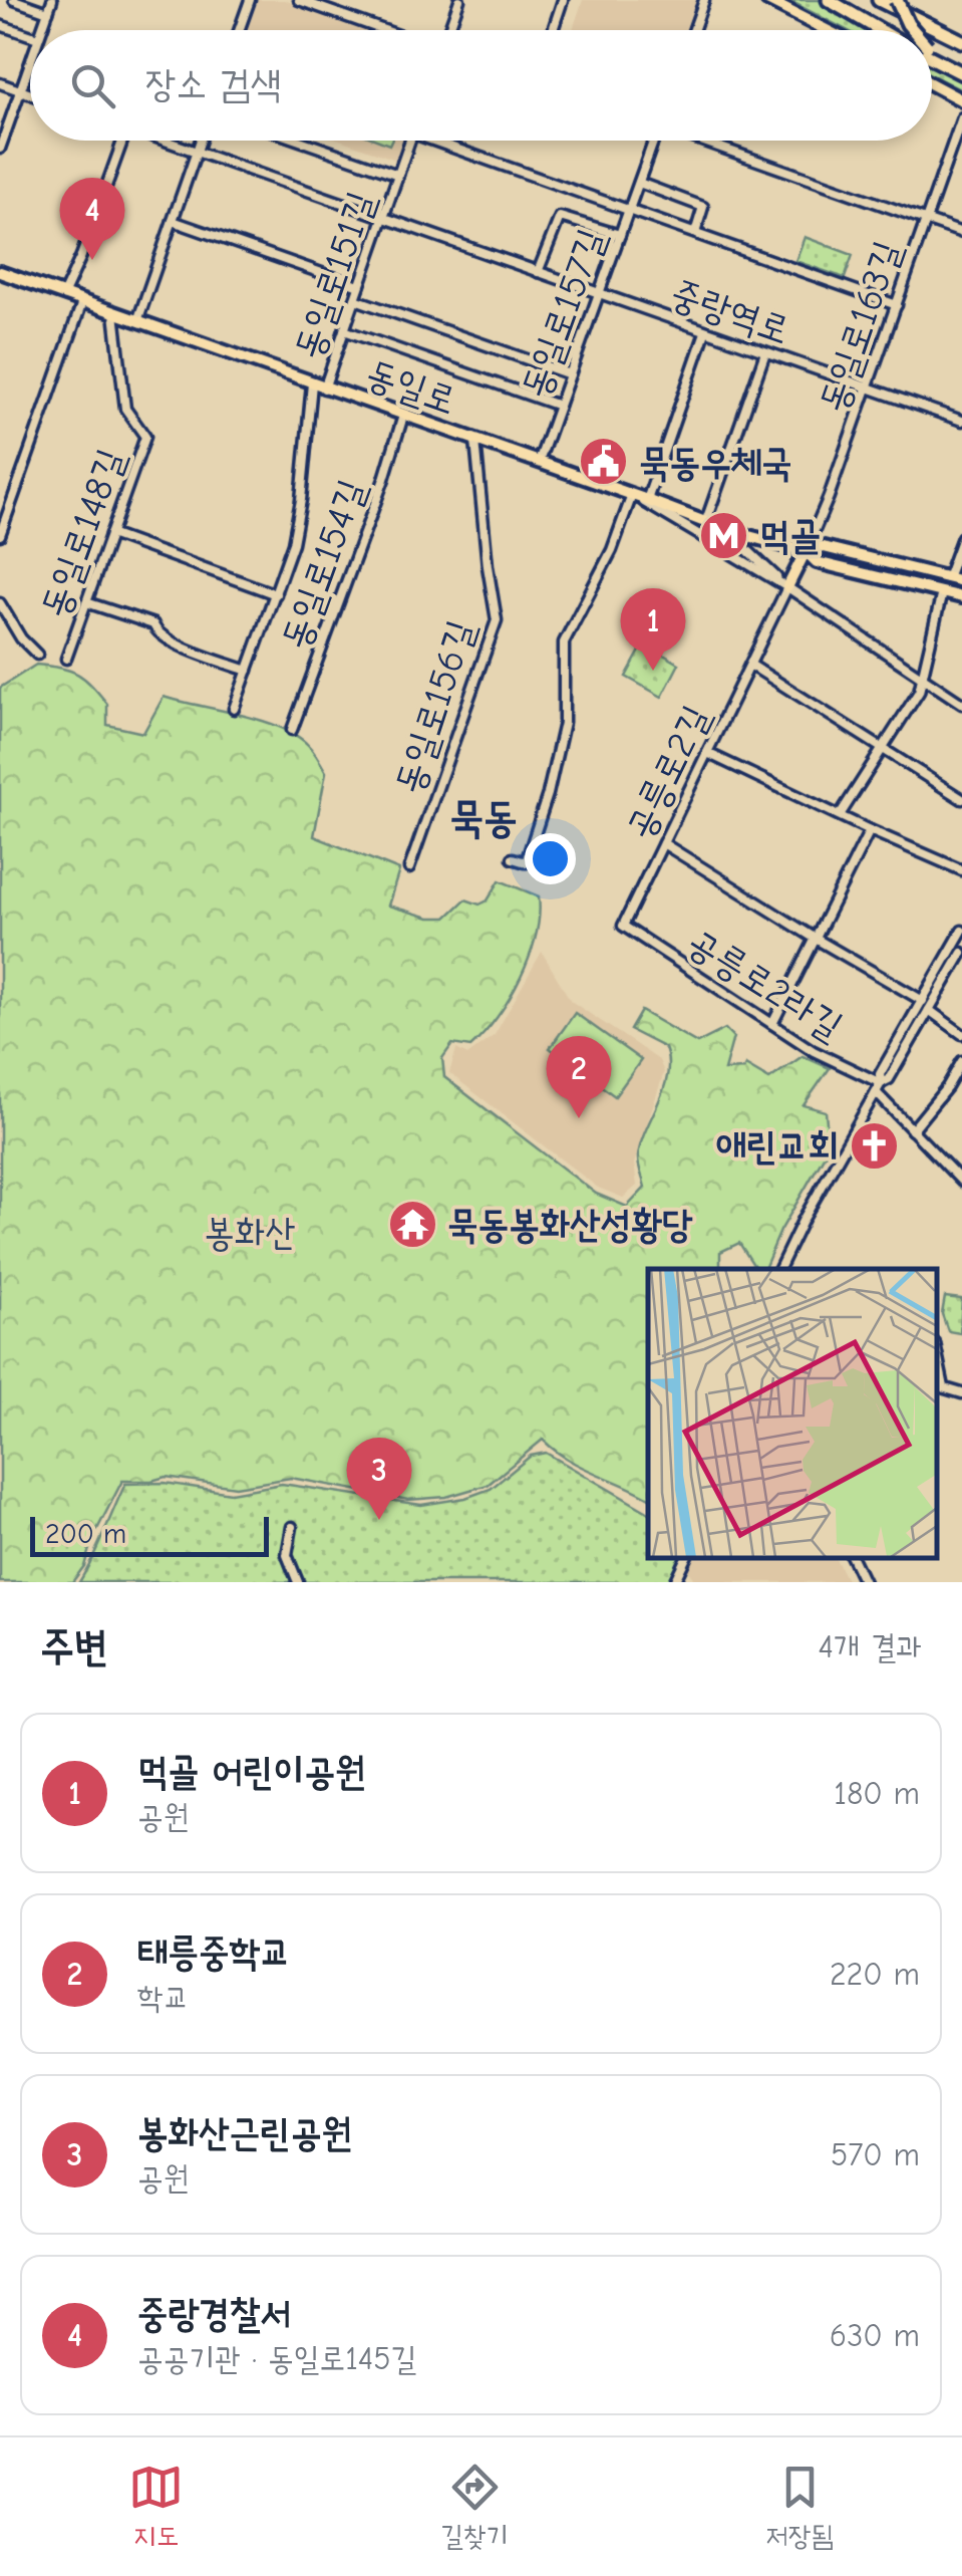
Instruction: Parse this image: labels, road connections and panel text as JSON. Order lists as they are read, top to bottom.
{
  "streets": {
    "main road": ["동일로"],
    "street": [
      "동일로151길",
      "중랑역로",
      "동일로157길",
      "동일로163길",
      "동일로148길",
      "동일로154길",
      "동일로156길",
      "공릉로2길",
      "공릉로2라길"
    ]
  },
  "crossings": [
    ["동일로151길", "중랑역로"],
    ["동일로151길", "동일로"],
    ["중랑역로", "동일로157길"],
    ["중랑역로", "동일로163길"],
    ["동일로157길", "동일로"],
    ["동일로163길", "동일로"],
    ["동일로", "동일로148길"],
    ["동일로", "동일로154길"],
    ["동일로", "동일로156길"],
    ["공릉로2길", "공릉로2라길"]
  ],
  "districts": ["묵동"],
  "parks": ["봉화산"],
  "places": {
    "public building": ["묵동우체국"],
    "metro station": ["먹골"],
    "church": ["애린교회"],
    "temple": ["묵동봉화산성황당"]
  },
  "scale_bar": "200 m",
  "page": {
    "search": "장소 검색",
    "pins": [
      "4",
      "1",
      "2",
      "3"
    ],
    "scale": "200 m",
    "heading": ["주변", "4개 결과"],
    "list": [
      {
        "mark": "1",
        "name": "먹골 어린이공원",
        "note": "공원",
        "value": "180 m"
      },
      {
        "mark": "2",
        "name": "태릉중학교",
        "note": "학교",
        "value": "220 m"
      },
      {
        "mark": "3",
        "name": "봉화산근린공원",
        "note": "공원",
        "value": "570 m"
      },
      {
        "mark": "4",
        "name": "중랑경찰서",
        "note": "공공기관 · 동일로145길",
        "value": "630 m"
      }
    ],
    "nav": ["지도", "길찾기", "저장됨"]
  }
}
